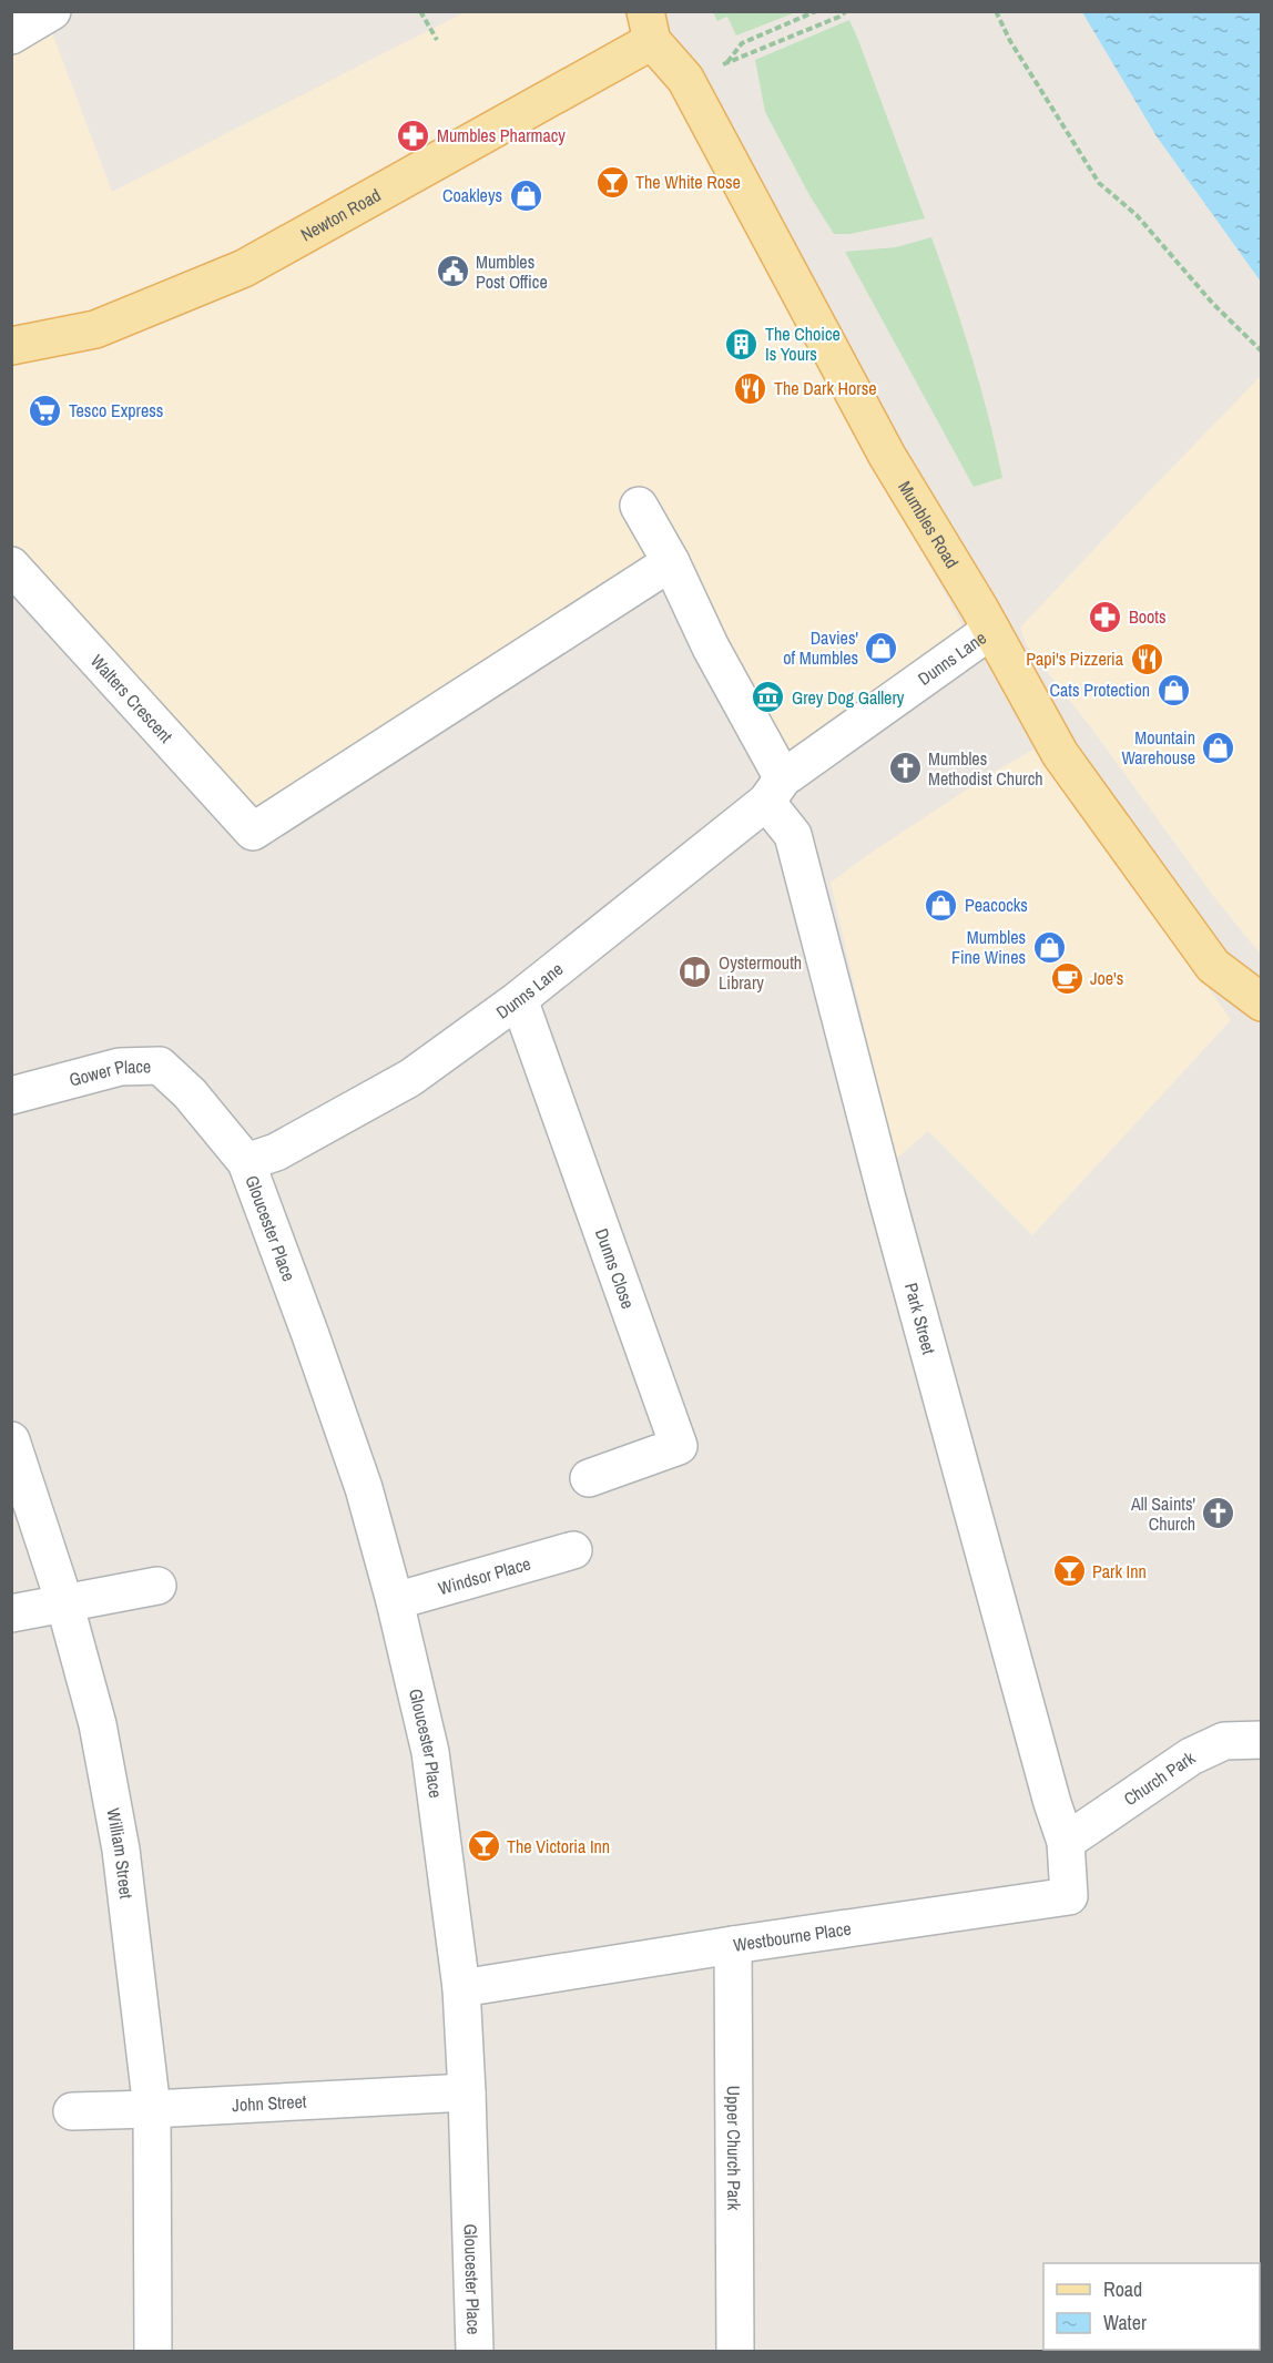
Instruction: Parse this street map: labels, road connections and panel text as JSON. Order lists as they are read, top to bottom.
{
  "streets": {
    "main road": ["Newton Road", "Mumbles Road"],
    "street": [
      "Dunns Lane",
      "Walters Crescent",
      "Gower Place",
      "Gloucester Place",
      "Dunns Close",
      "Park Street",
      "Windsor Place",
      "Church Park",
      "William Street",
      "Westbourne Place",
      "John Street",
      "Upper Church Park"
    ]
  },
  "crossings": [
    ["Newton Road", "Mumbles Road"],
    ["Mumbles Road", "Dunns Lane"],
    ["Dunns Lane", "Gower Place"],
    ["Dunns Lane", "Gloucester Place"],
    ["Dunns Lane", "Dunns Close"],
    ["Dunns Lane", "Park Street"],
    ["Gower Place", "Gloucester Place"],
    ["Gloucester Place", "Windsor Place"],
    ["Gloucester Place", "Westbourne Place"],
    ["Gloucester Place", "John Street"],
    ["Park Street", "Church Park"],
    ["Park Street", "Westbourne Place"],
    ["Church Park", "Westbourne Place"],
    ["William Street", "John Street"],
    ["Westbourne Place", "Upper Church Park"]
  ],
  "places": {
    "pharmacy": ["Mumbles Pharmacy", "Boots"],
    "bar": ["The White Rose", "Park Inn", "The Victoria Inn"],
    "shop": [
      "Coakleys",
      "Davies' of Mumbles",
      "Cats Protection",
      "Mountain Warehouse",
      "Peacocks",
      "Mumbles Fine Wines"
    ],
    "public building": ["Mumbles Post Office"],
    "building": ["The Choice Is Yours"],
    "restaurant": ["The Dark Horse", "Papi's Pizzeria"],
    "supermarket": ["Tesco Express"],
    "museum": ["Grey Dog Gallery"],
    "church": ["Mumbles Methodist Church", "All Saints' Church"],
    "library": ["Oystermouth Library"],
    "cafe": ["Joe's"]
  },
  "legend": ["Road", "Water"]
}
